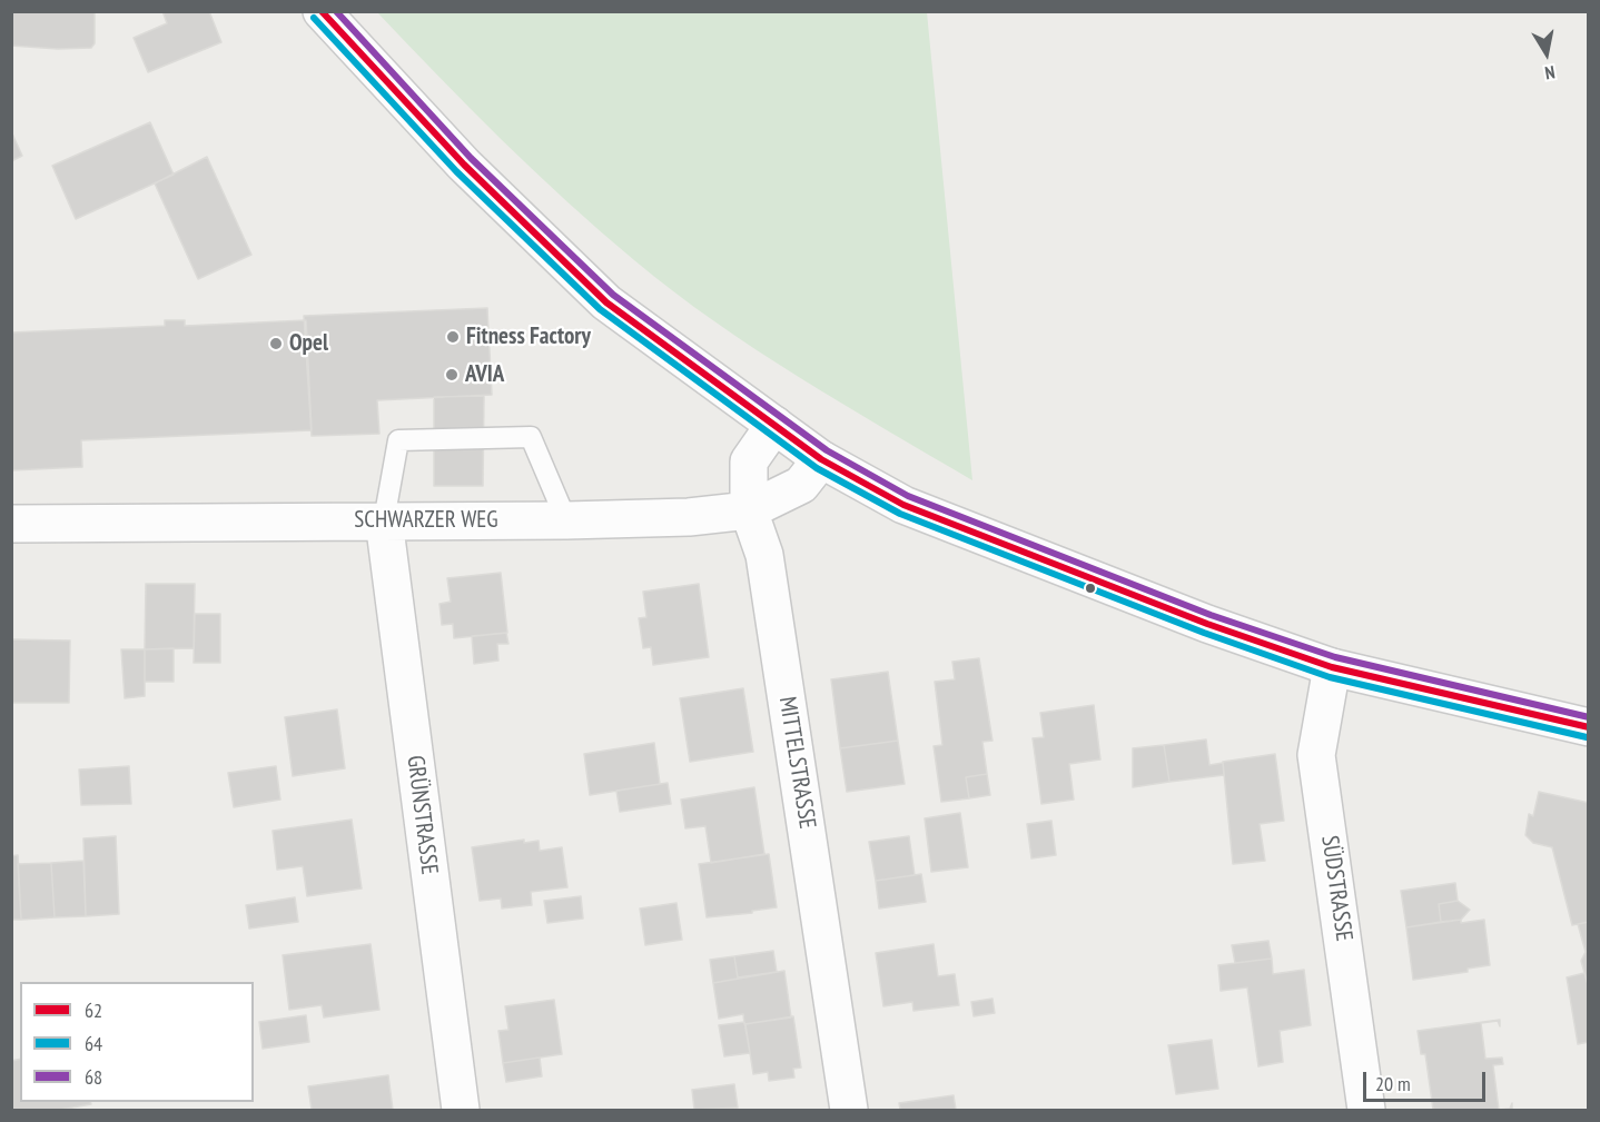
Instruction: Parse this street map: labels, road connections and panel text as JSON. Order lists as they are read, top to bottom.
{
  "streets": {
    "street": [
      "SCHWARZER WEG",
      "MITTELSTRASSE",
      "GRÜNSTRASSE",
      "SÜDSTRASSE"
    ]
  },
  "crossings": [
    ["SCHWARZER WEG", "MITTELSTRASSE"],
    ["SCHWARZER WEG", "GRÜNSTRASSE"]
  ],
  "places": ["Fitness Factory", "Opel", "AVIA"],
  "lines": ["transit line 62", "transit line 68", "transit line 64"],
  "legend": ["62", "64", "68"],
  "scale_bar": "20 m",
  "north": "bottom"
}
